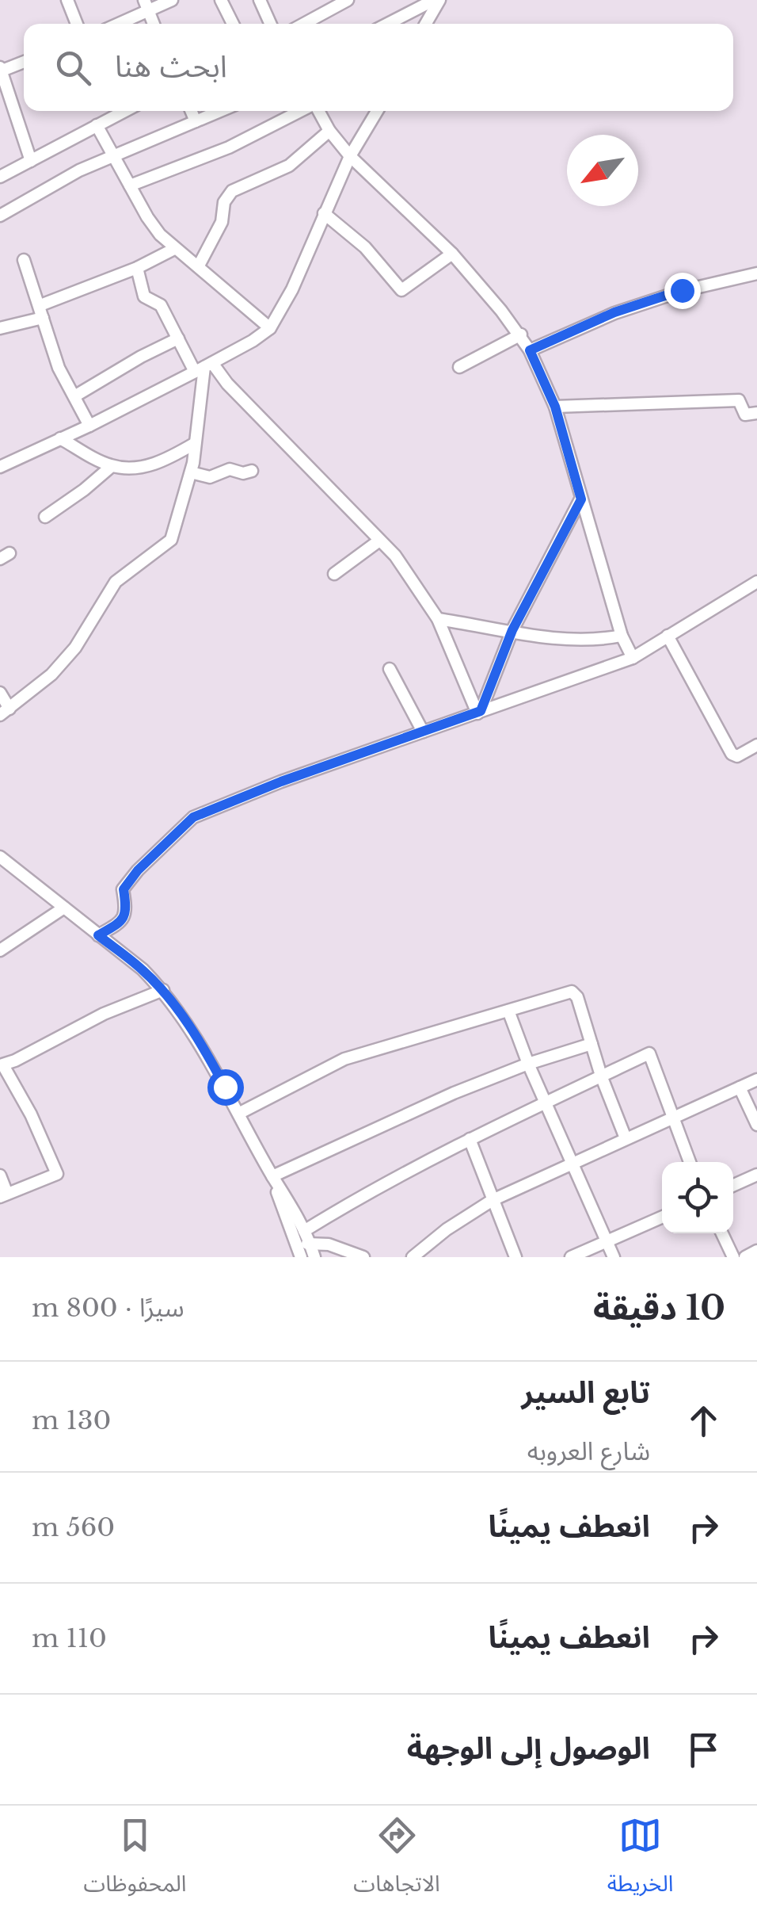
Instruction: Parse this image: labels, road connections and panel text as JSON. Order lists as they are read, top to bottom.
{
  "north": "bottom left",
  "page": {
    "search": "ابحث هنا",
    "heading": ["10 دقيقة", "سيرًا · 800 m"],
    "list": [
      ["تابع السير", "شارع العروبه", "130 m"],
      ["انعطف يمينًا", "560 m"],
      ["انعطف يمينًا", "110 m"],
      "الوصول إلى الوجهة"
    ],
    "nav": ["الخريطة", "الاتجاهات", "المحفوظات"]
  }
}
